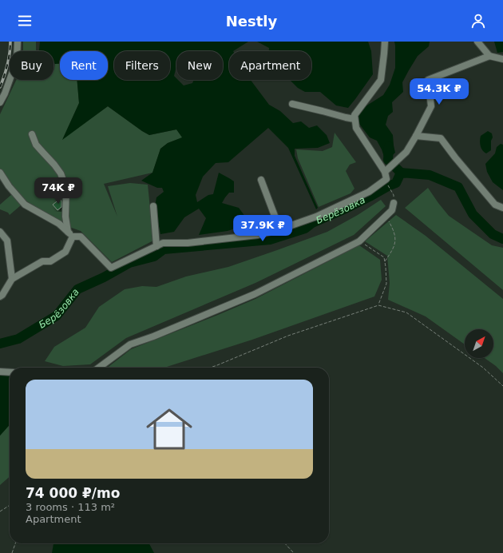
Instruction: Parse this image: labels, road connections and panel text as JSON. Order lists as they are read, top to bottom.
{
  "water": ["Берёзовка"],
  "north": "top right",
  "page": {
    "header": "Nestly",
    "chip": [
      "Buy",
      "Rent",
      "Filters",
      "New",
      "Apartment"
    ],
    "price": ["54.3K ₽", "74K ₽", "37.9K ₽"],
    "list": [
      {
        "name": "74 000 ₽/mo",
        "note": "3 rooms · 113 m² · Apartment"
      }
    ]
  }
}
